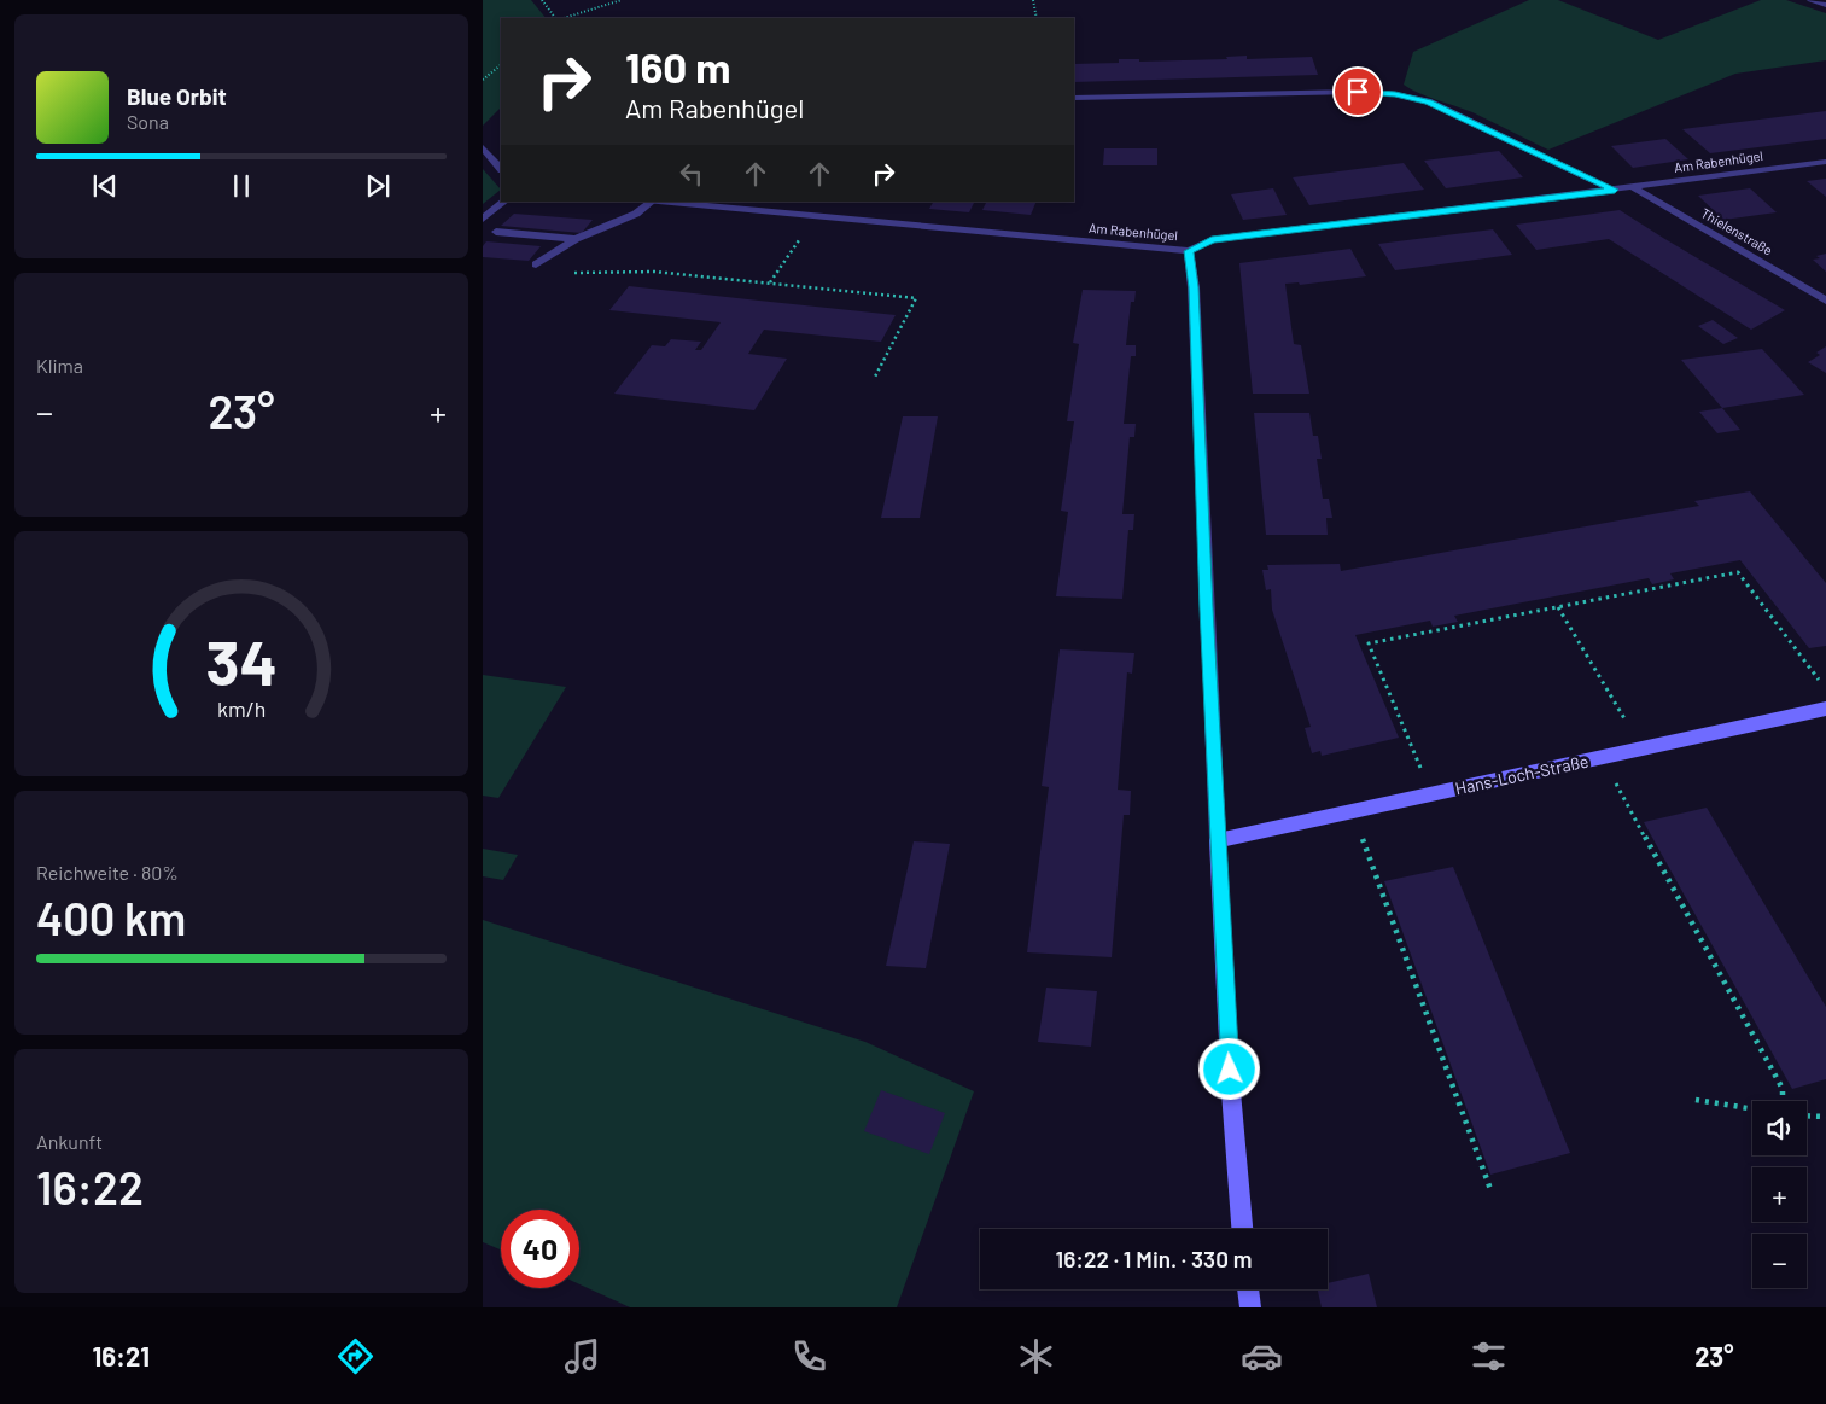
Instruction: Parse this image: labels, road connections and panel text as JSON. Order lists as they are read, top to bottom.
{
  "streets": {
    "street": ["Am Rabenhügel", "Thielenstraße", "Hans-Loch-Straße"]
  },
  "crossings": [
    ["Am Rabenhügel", "Thielenstraße"]
  ],
  "page": {
    "turn": ["160 m", "Am Rabenhügel"],
    "song": ["Blue Orbit", "Sona"],
    "tile": [
      "Klima",
      ["Reichweite · 80%", "400 km"],
      ["Ankunft", "16:22"]
    ],
    "heat": ["−", "23°", "+"],
    "map_buttons": ["+", "−"],
    "limit": "40",
    "trip": "16:22 · 1 Min. · 330 m",
    "tabs": ["16:21", "23°"],
    "gauge": ["34", "km/h"]
  }
}
